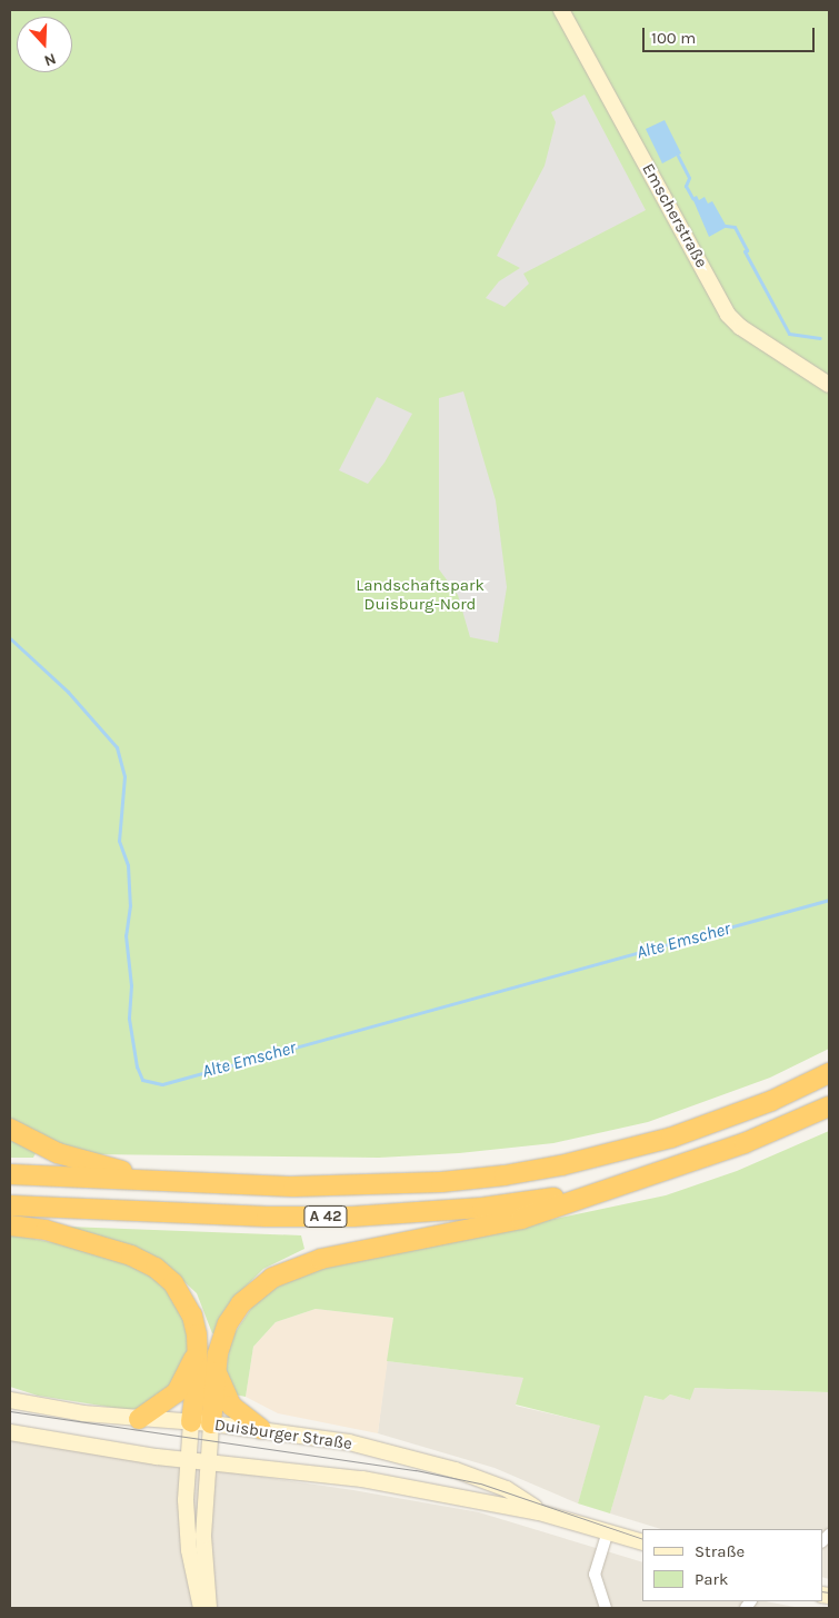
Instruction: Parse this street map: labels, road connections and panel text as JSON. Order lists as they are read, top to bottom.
{
  "streets": {
    "highway": ["A 42"],
    "main road": ["Emscherstraße", "Duisburger Straße"]
  },
  "water": ["Alte Emscher"],
  "parks": ["Landschaftspark Duisburg-Nord"],
  "legend": ["Straße", "Park"],
  "scale_bar": "100 m",
  "north": "bottom"
}
